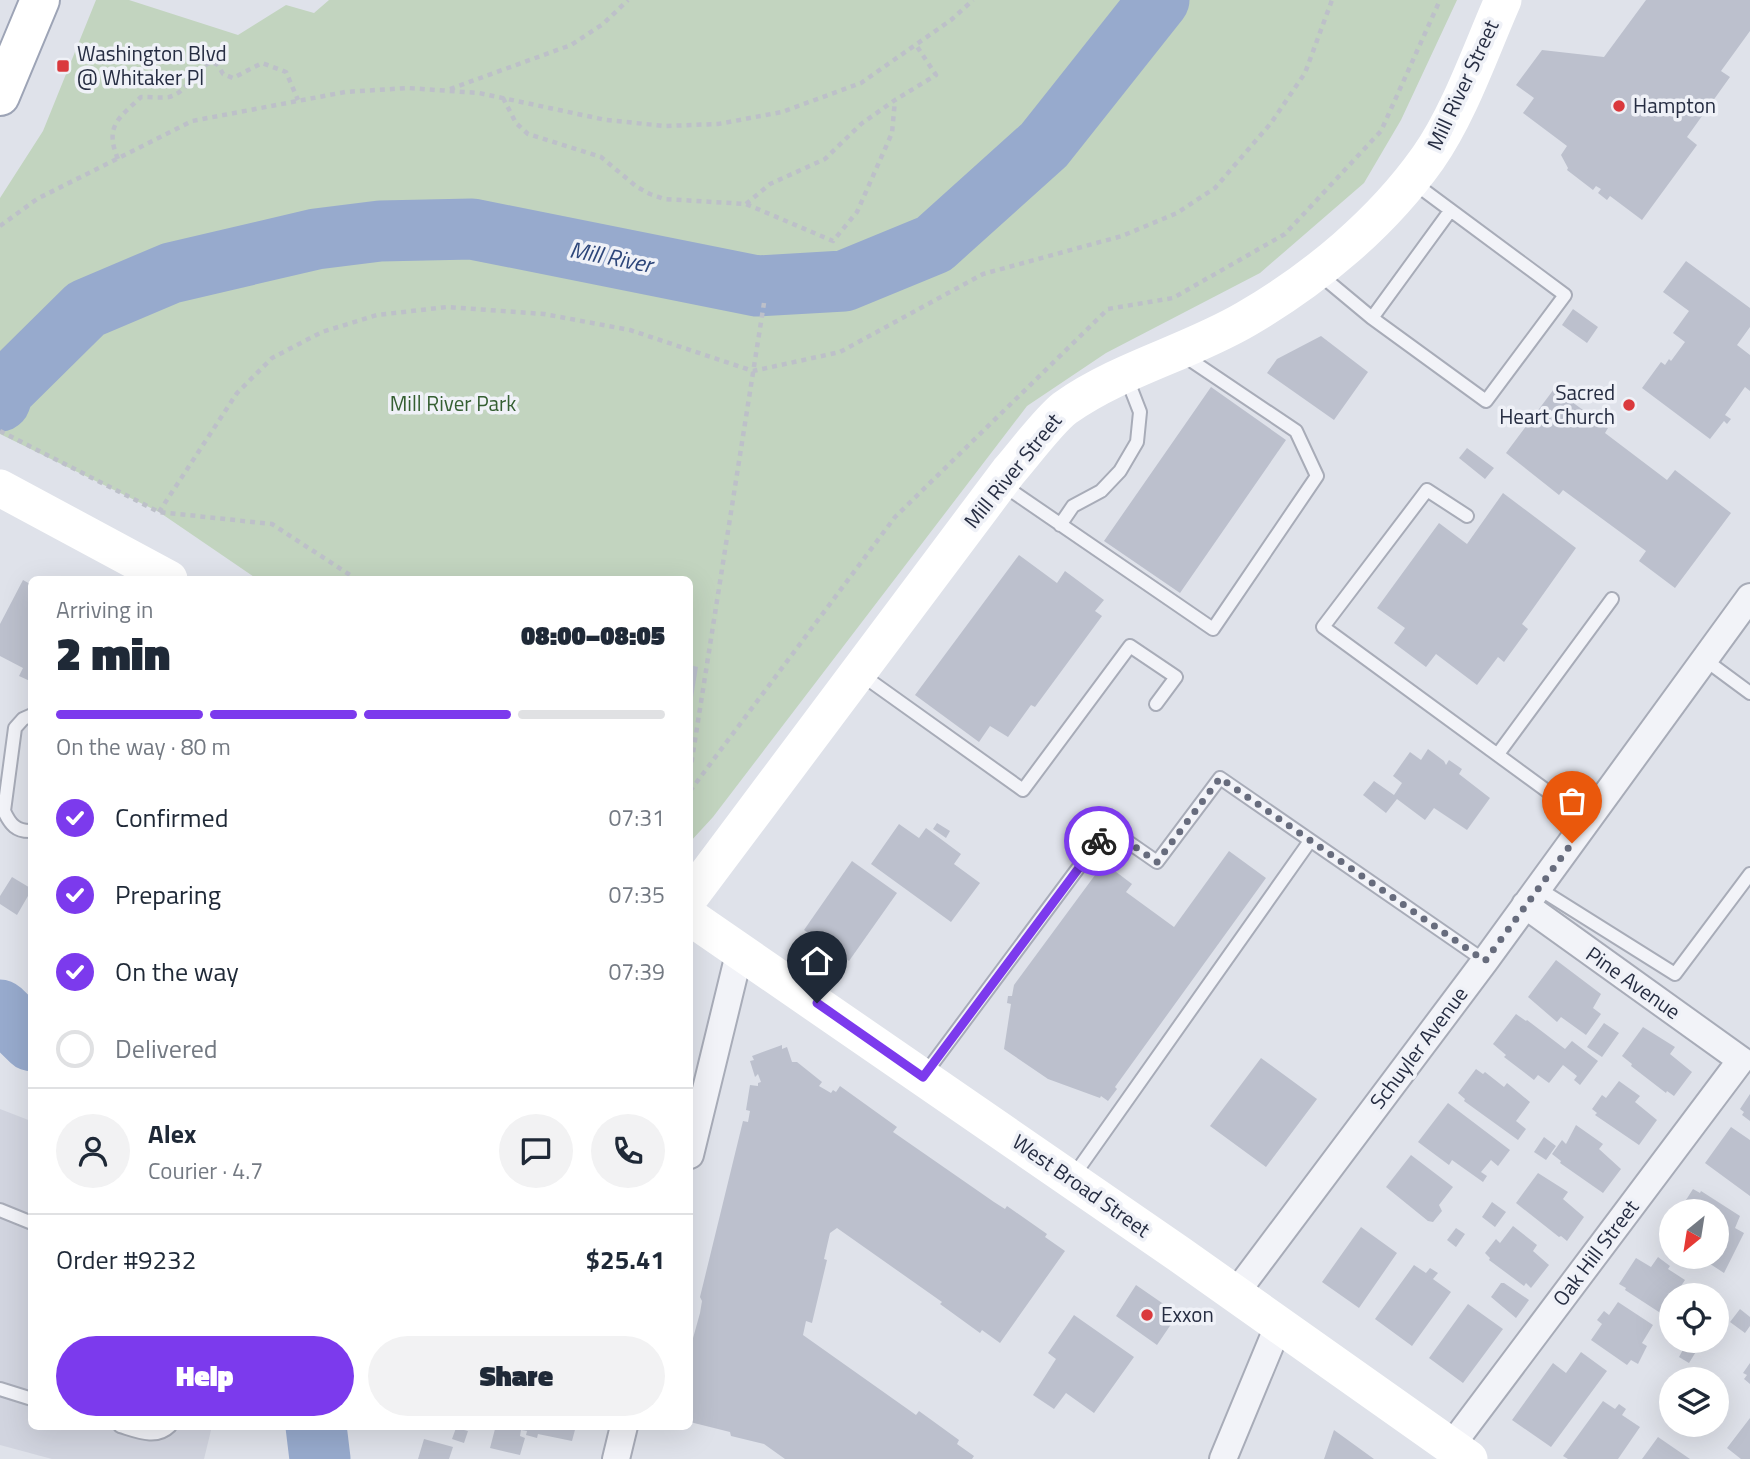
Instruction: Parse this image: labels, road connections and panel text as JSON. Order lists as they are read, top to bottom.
{
  "streets": {
    "main road": ["Mill River Street", "West Broad Street"],
    "street": ["Pine Avenue", "Schuyler Avenue", "Oak Hill Street"]
  },
  "crossings": [
    ["Mill River Street", "West Broad Street"],
    ["Pine Avenue", "Schuyler Avenue"],
    ["Pine Avenue", "Oak Hill Street"],
    ["Schuyler Avenue", "West Broad Street"],
    ["West Broad Street", "Oak Hill Street"]
  ],
  "water": ["Mill River"],
  "parks": ["Mill River Park"],
  "places": {
    "transit": ["Washington Blvd @ Whitaker Pl"],
    "other": ["Hampton", "Sacred Heart Church", "Exxon"]
  },
  "north": "bottom left",
  "page": {
    "heading": ["2 min", "Arriving in", "08:00–08:05"],
    "panel": [
      "Alex",
      "Courier · 4.7",
      "Order #9232",
      "$25.41"
    ],
    "bar": "On the way · 80 m",
    "list": [
      ["Confirmed", "07:31"],
      ["Preparing", "07:35"],
      ["On the way", "07:39"],
      "Delivered"
    ],
    "buttons": ["Help", "Share"]
  }
}
